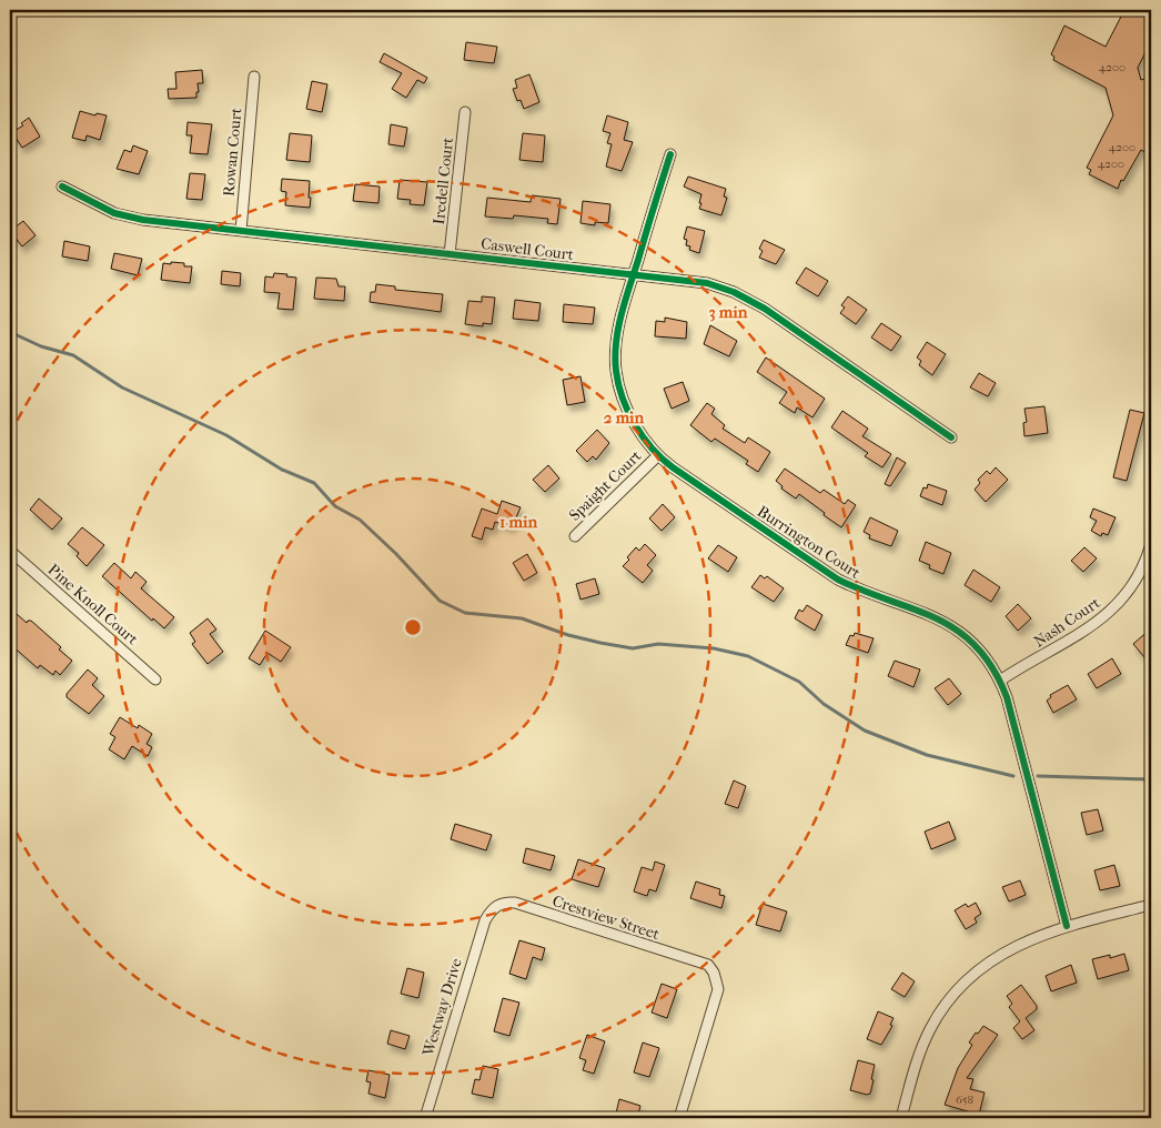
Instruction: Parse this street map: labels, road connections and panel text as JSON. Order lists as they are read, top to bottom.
{
  "streets": {
    "street": [
      "Rowan Court",
      "Iredell Court",
      "Caswell Court",
      "Spaight Court",
      "Burrington Court",
      "Pine Knoll Court",
      "Nash Court",
      "Crestview Street",
      "Westway Drive"
    ]
  },
  "crossings": [
    ["Rowan Court", "Caswell Court"],
    ["Iredell Court", "Caswell Court"],
    ["Caswell Court", "Burrington Court"],
    ["Spaight Court", "Burrington Court"],
    ["Burrington Court", "Nash Court"],
    ["Crestview Street", "Westway Drive"]
  ],
  "house_numbers": [
    "4200",
    "4200",
    "4200",
    "658"
  ],
  "rings": ["3 min", "2 min", "1 min"]
}
